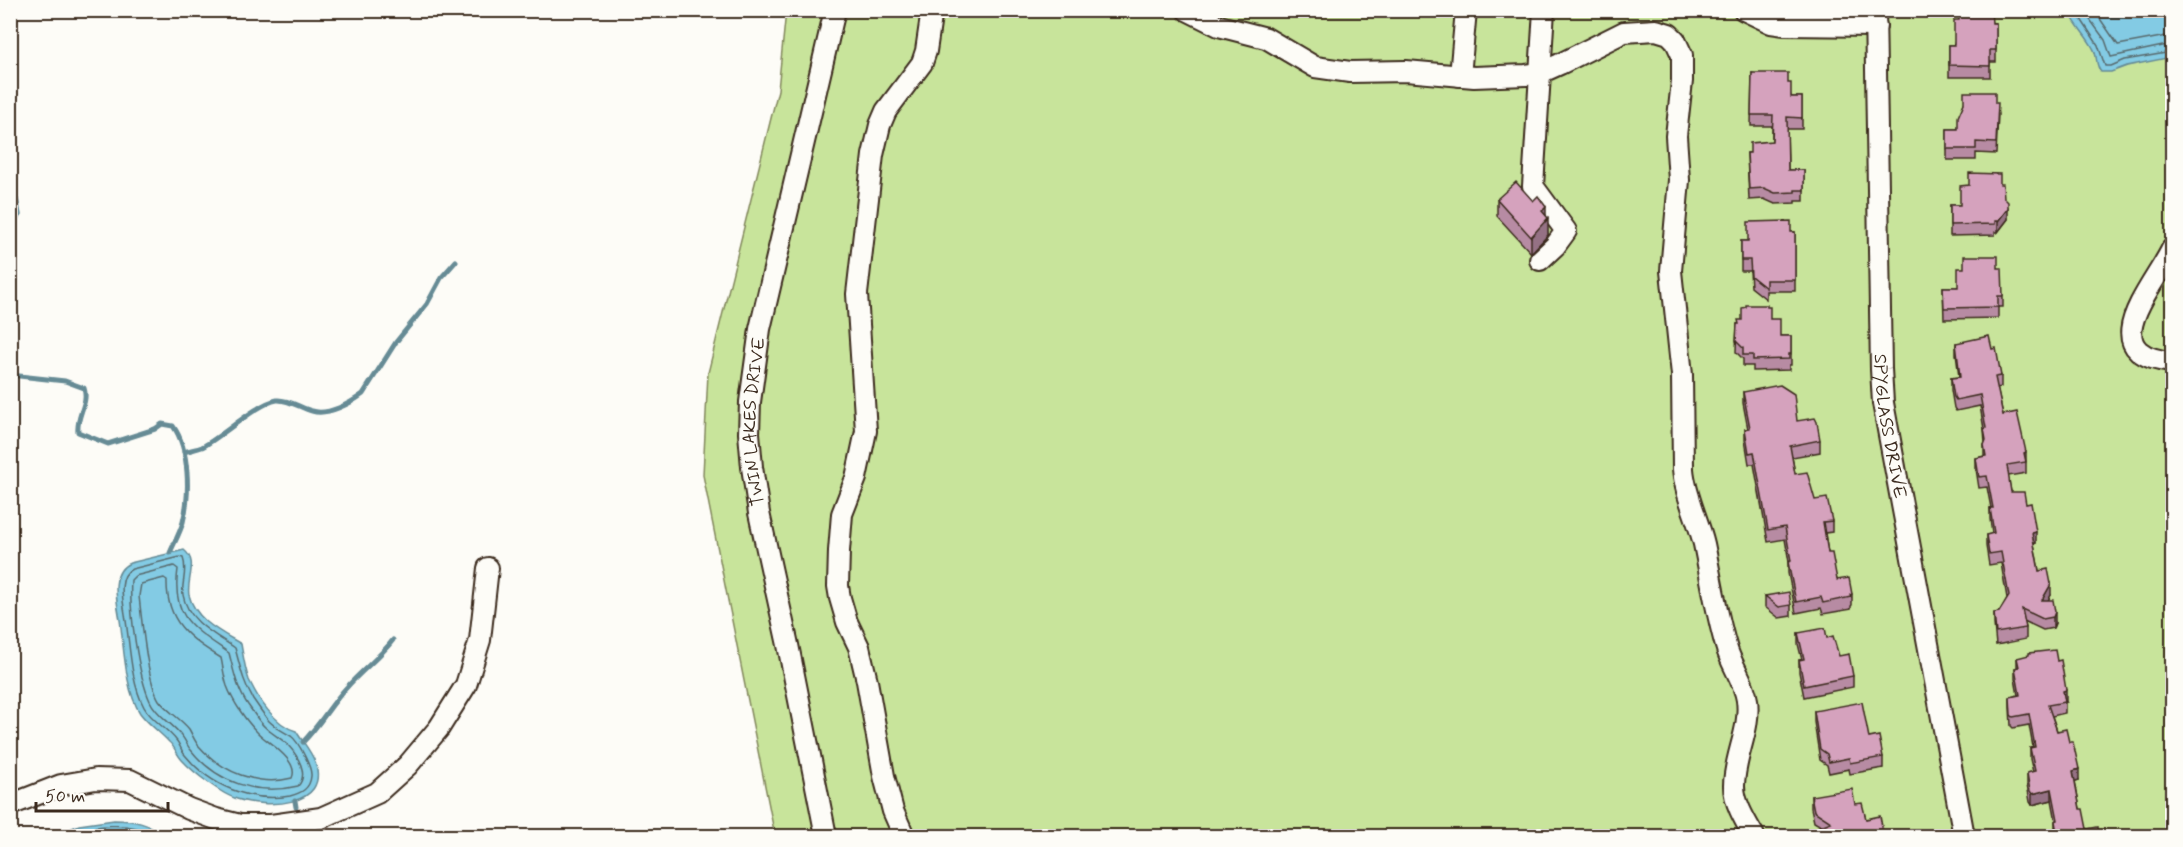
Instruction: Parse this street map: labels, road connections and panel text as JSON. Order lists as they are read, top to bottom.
{
  "streets": {
    "street": ["TWIN LAKES DRIVE", "SPYGLASS DRIVE"]
  },
  "scale_bar": "50 m"
}
